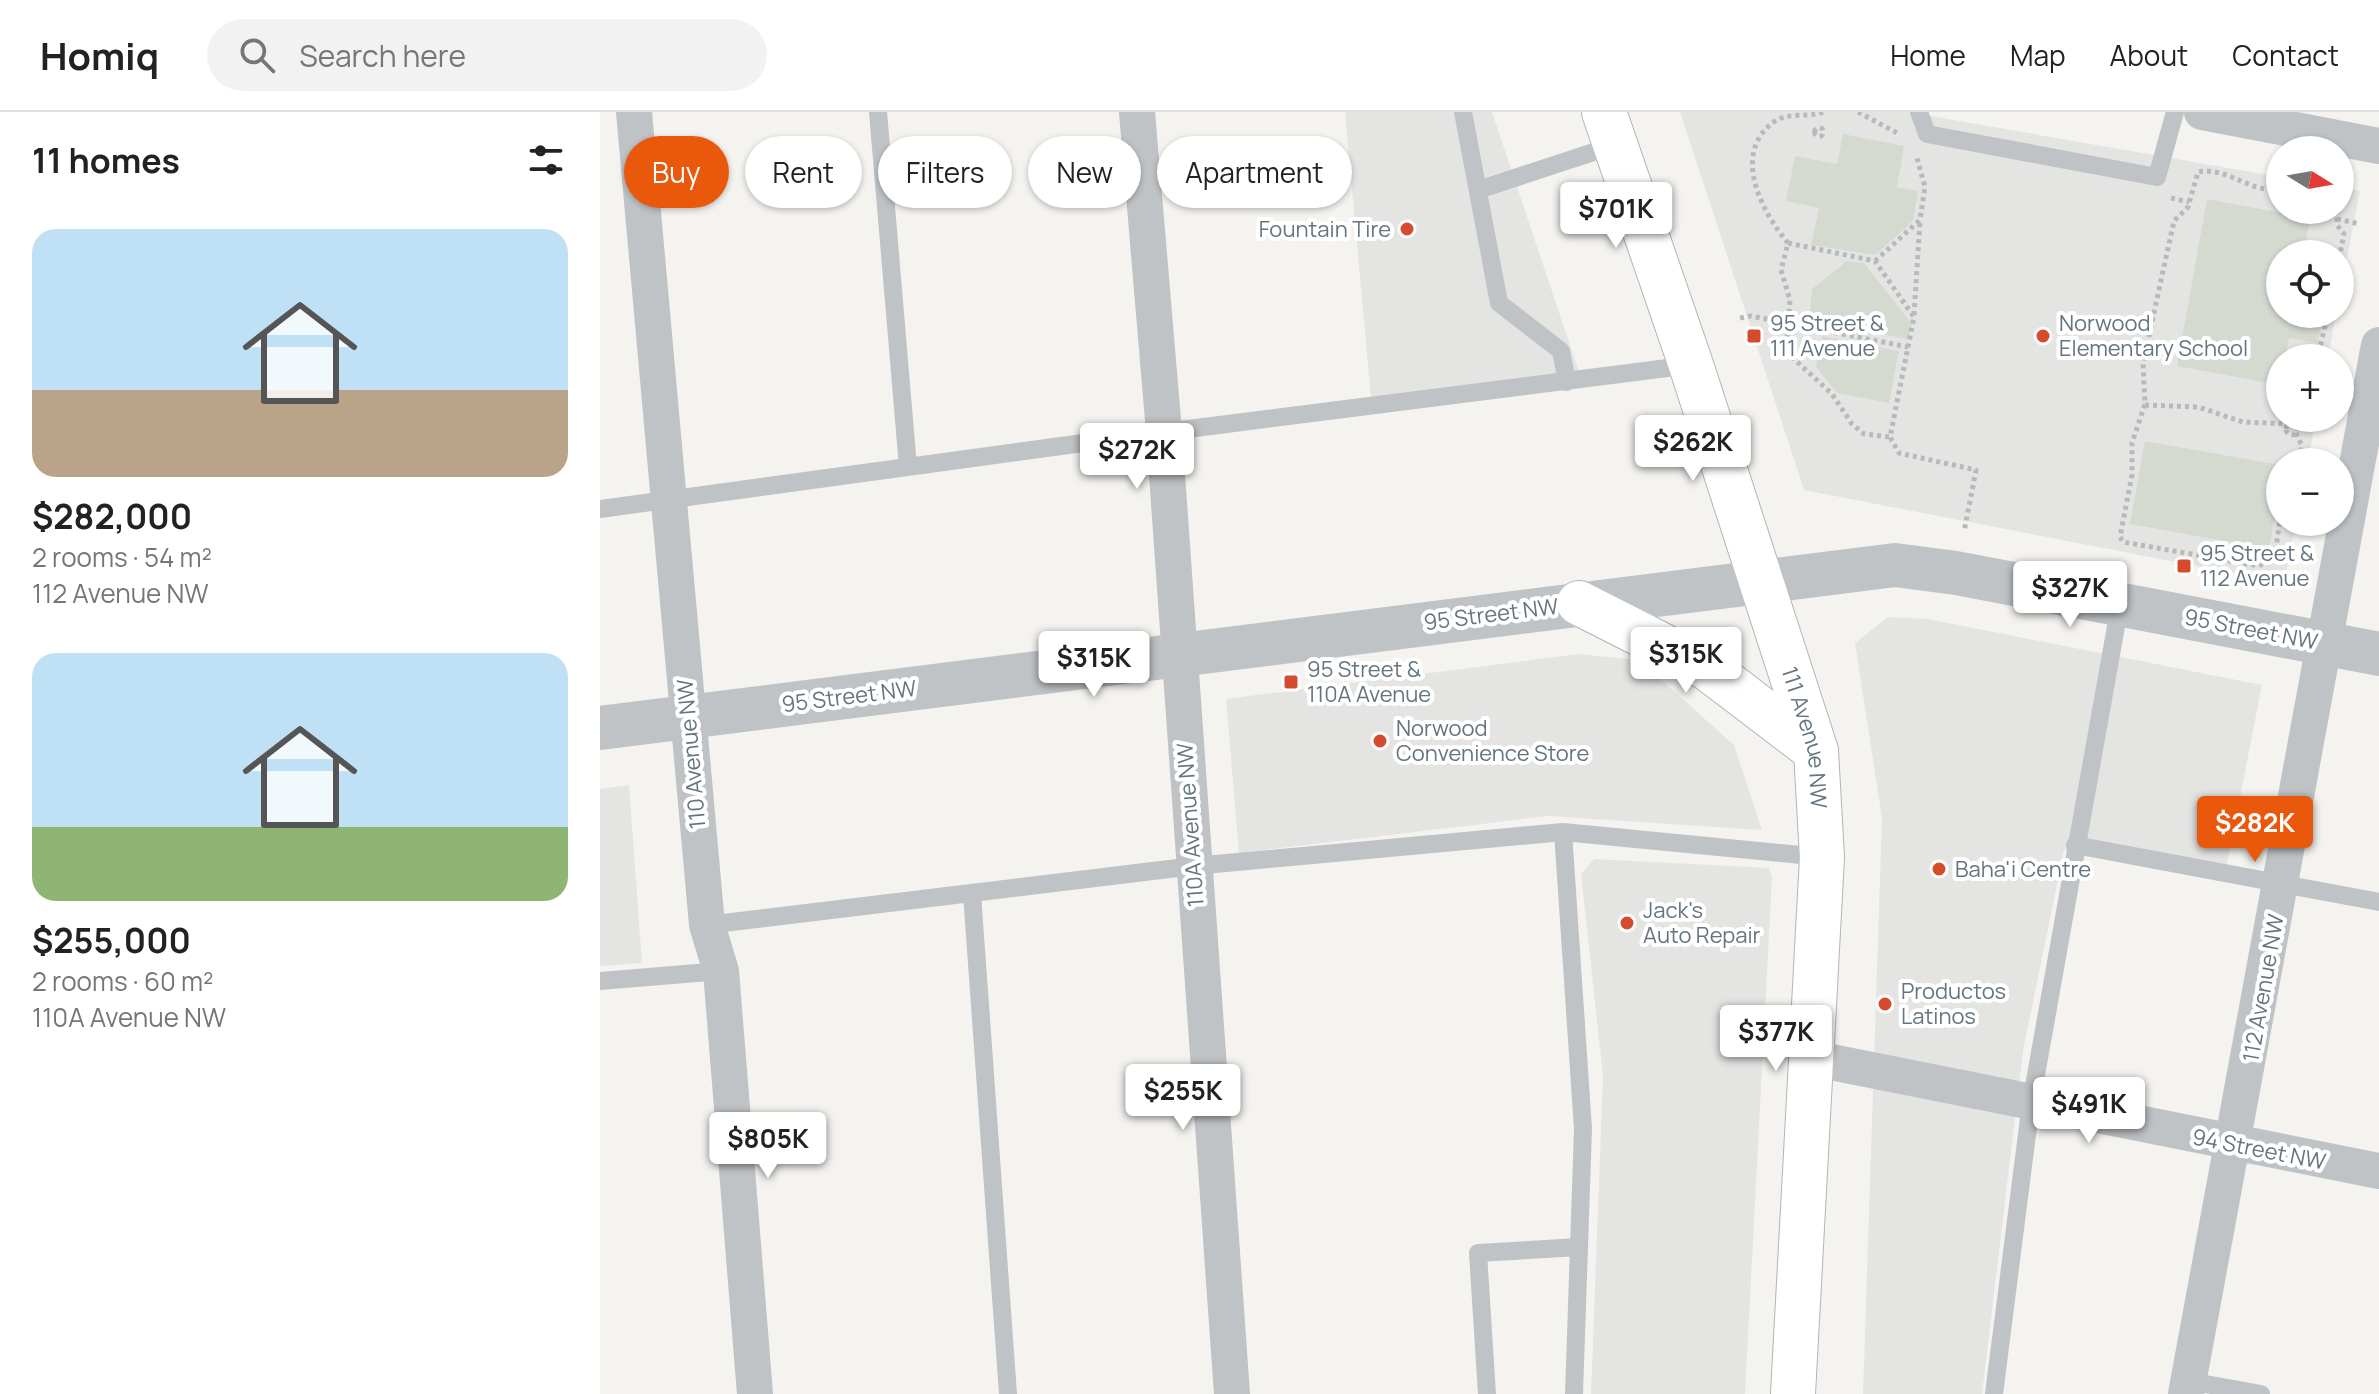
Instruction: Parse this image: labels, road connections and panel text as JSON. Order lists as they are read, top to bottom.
{
  "streets": {
    "main road": ["111 Avenue NW"],
    "street": [
      "95 Street NW",
      "110 Avenue NW",
      "110A Avenue NW",
      "112 Avenue NW",
      "94 Street NW"
    ]
  },
  "crossings": [
    ["95 Street NW", "111 Avenue NW"],
    ["95 Street NW", "110 Avenue NW"],
    ["95 Street NW", "110A Avenue NW"],
    ["95 Street NW", "112 Avenue NW"],
    ["111 Avenue NW", "94 Street NW"],
    ["112 Avenue NW", "94 Street NW"]
  ],
  "places": {
    "other": [
      "Fountain Tire",
      "Norwood Elementary School",
      "Norwood Convenience Store",
      "Baha'i Centre",
      "Jack's Auto Repair",
      "Productos Latinos"
    ],
    "transit": ["95 Street & 111 Avenue", "95 Street & 112 Avenue", "95 Street & 110A Avenue"]
  },
  "north": "right",
  "page": {
    "header": "Homiq",
    "search": "Search here",
    "nav": [
      "Home",
      "Map",
      "About",
      "Contact"
    ],
    "heading": "11 homes",
    "map_buttons": ["+", "−"],
    "chip": [
      "Buy",
      "Rent",
      "Filters",
      "New",
      "Apartment"
    ],
    "price": [
      "$701K",
      "$262K",
      "$272K",
      "$327K",
      "$315K",
      "$315K",
      "$282K",
      "$377K",
      "$255K",
      "$491K",
      "$805K"
    ],
    "list": [
      {
        "name": "$282,000",
        "note": "2 rooms · 54 m² · 112 Avenue NW"
      },
      {
        "name": "$255,000",
        "note": "2 rooms · 60 m² · 110A Avenue NW"
      }
    ]
  }
}
